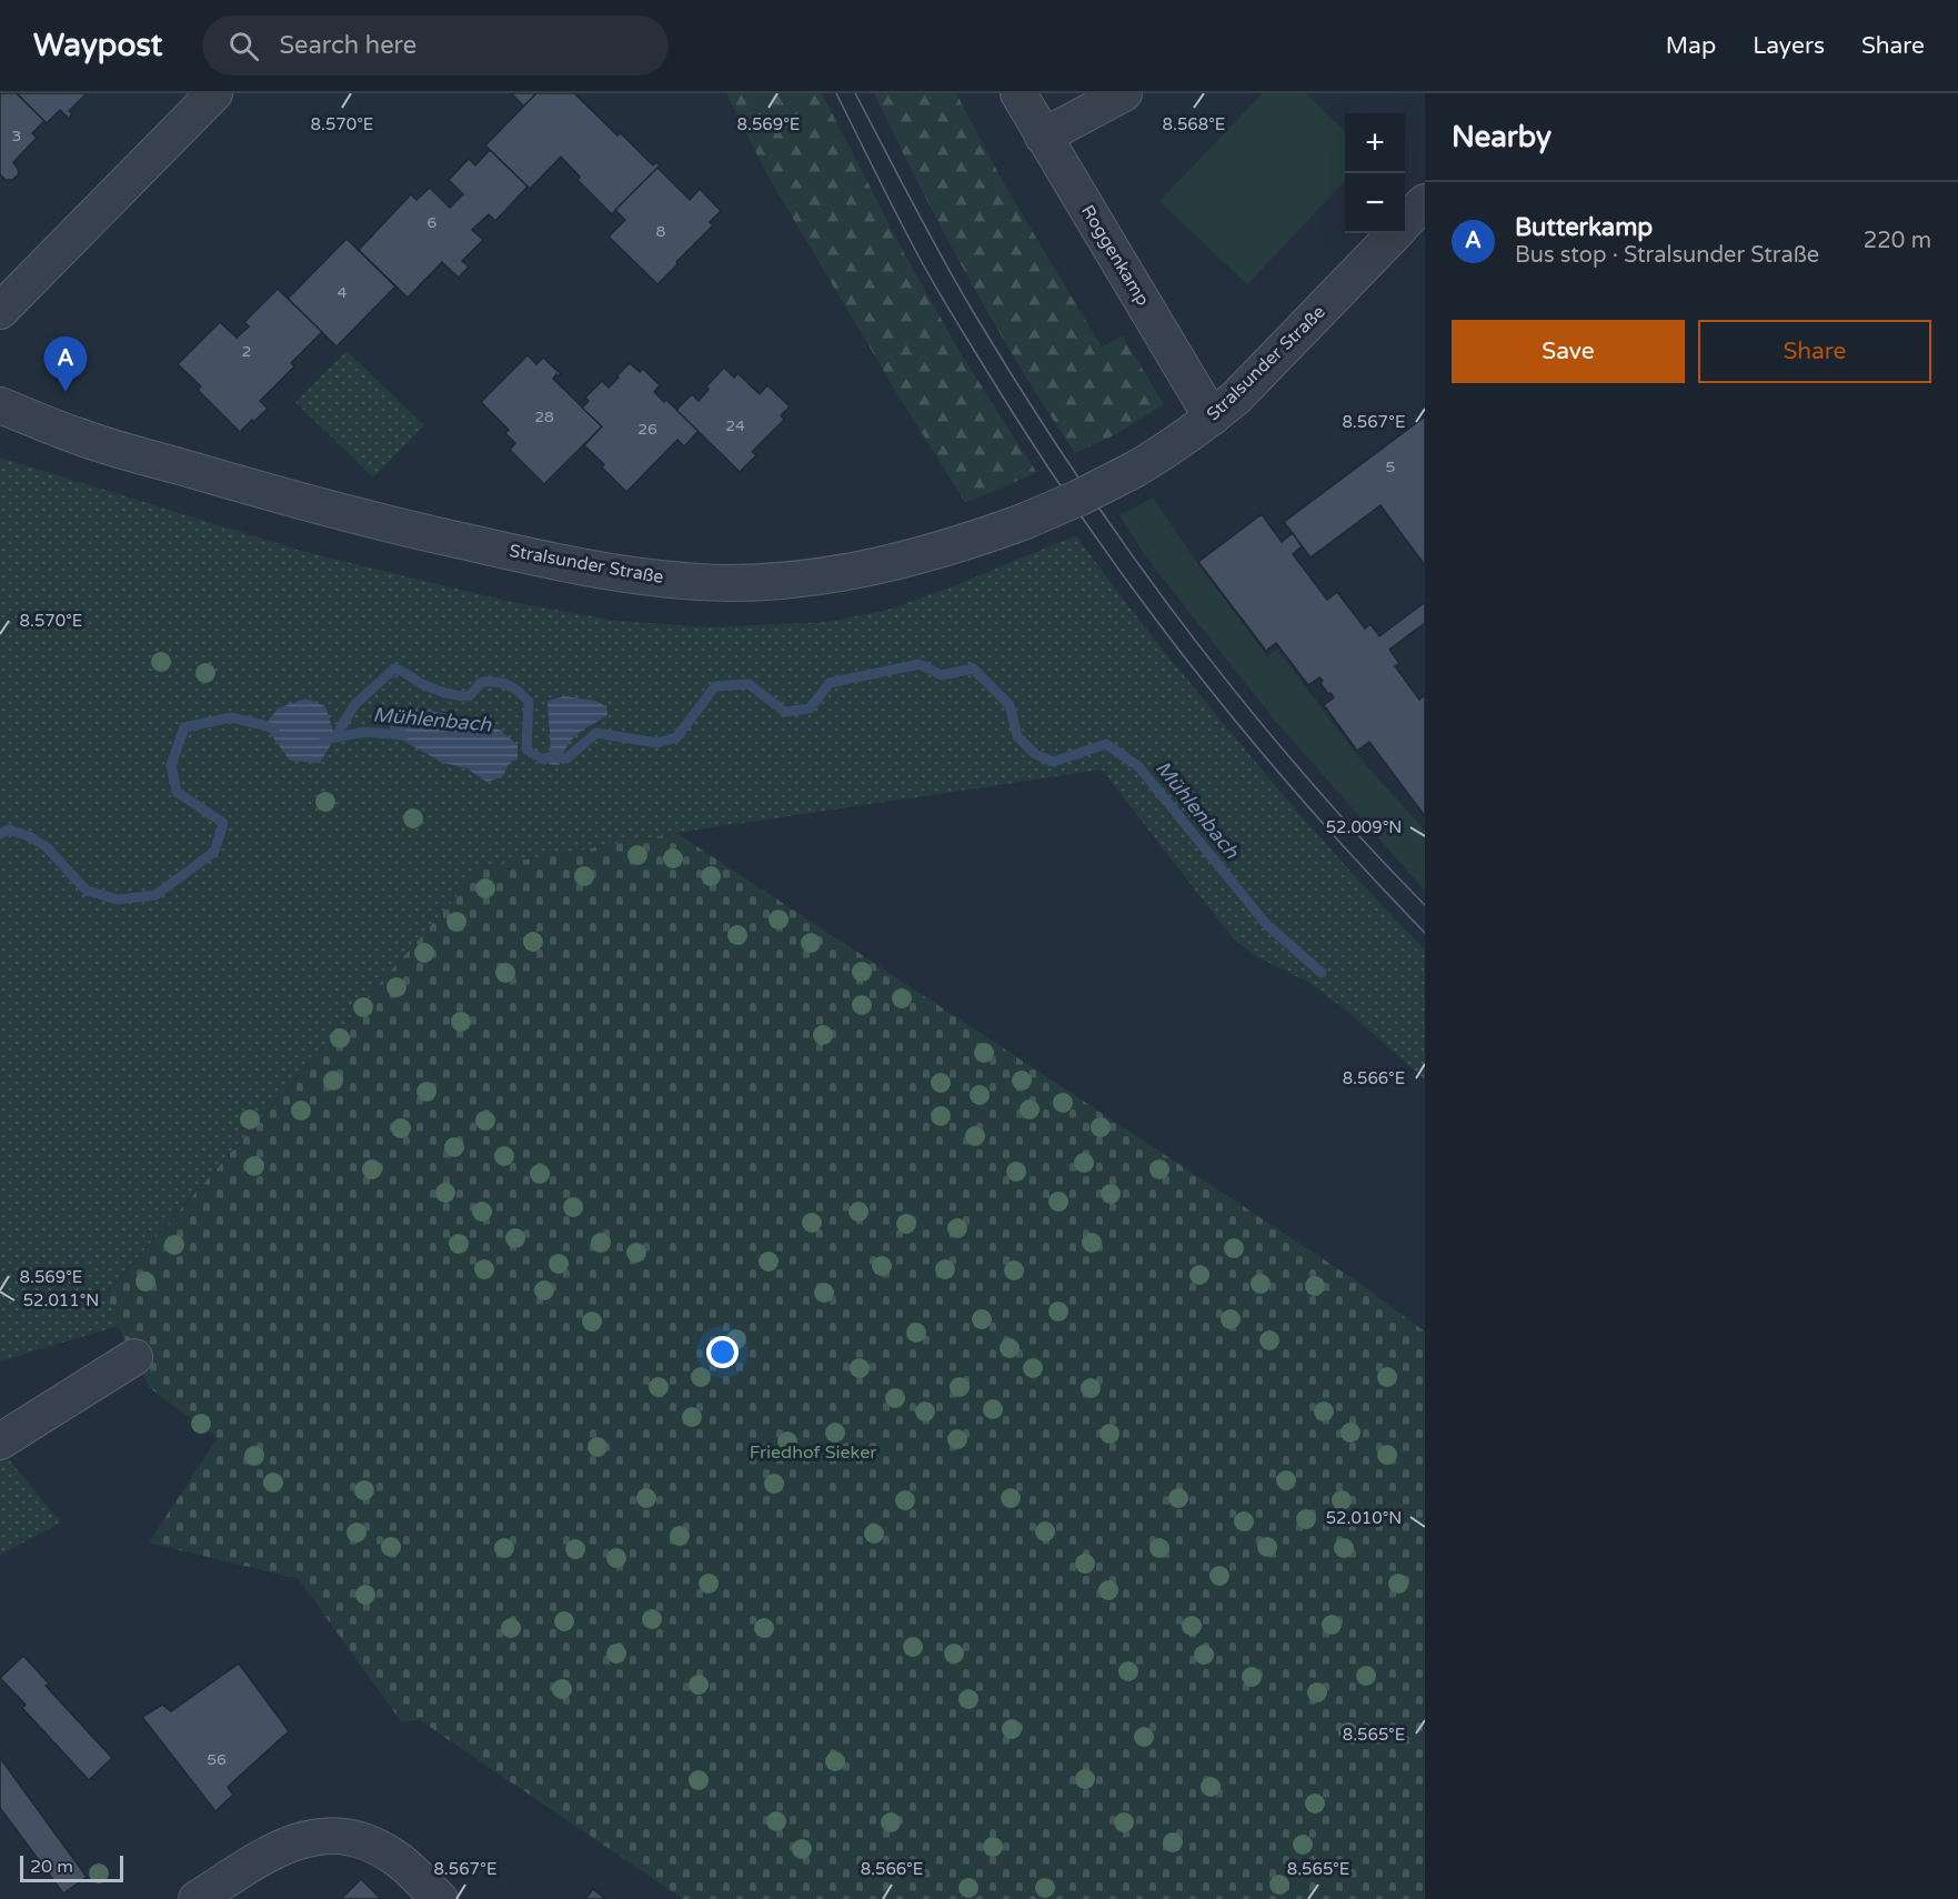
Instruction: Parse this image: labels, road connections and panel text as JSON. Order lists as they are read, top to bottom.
{
  "streets": {
    "street": ["Roggenkamp", "Stralsunder Straße"]
  },
  "crossings": [
    ["Roggenkamp", "Stralsunder Straße"]
  ],
  "water": ["Mühlenbach"],
  "parks": ["Friedhof Sieker"],
  "house_numbers": [
    "3",
    "6",
    "8",
    "4",
    "2",
    "28",
    "24",
    "26",
    "5",
    "56"
  ],
  "scale_bar": "20 m",
  "page": {
    "header": "Waypost",
    "search": "Search here",
    "nav": ["Map", "Layers", "Share"],
    "heading": "Nearby",
    "map_buttons": ["+", "−"],
    "list": [
      {
        "mark": "A",
        "name": "Butterkamp",
        "note": "Bus stop · Stralsunder Straße",
        "value": "220 m"
      }
    ],
    "buttons": ["Save", "Share"],
    "pins": "A",
    "scale": "20 m"
  },
  "coordinates": [
    "8.570°E",
    "8.569°E",
    "8.568°E",
    "8.567°E",
    "52.009°N",
    "8.566°E",
    "52.011°N",
    "52.010°N",
    "8.565°E"
  ]
}
